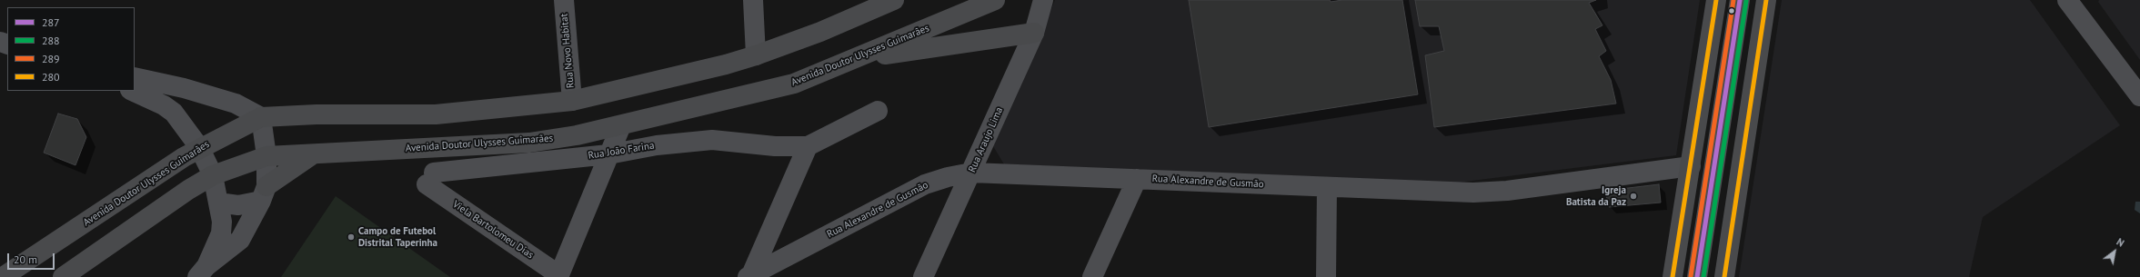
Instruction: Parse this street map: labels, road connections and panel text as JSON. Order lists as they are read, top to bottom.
{
  "streets": {
    "main road": ["Avenida Doutor Ulysses Guimarães"],
    "street": [
      "Rua Novo Habitat",
      "Rua Araujo Lima",
      "Rua João Farina",
      "Rua Alexandre de Gusmão",
      "Viela Bartolomeu Dias"
    ]
  },
  "crossings": [
    ["Rua Novo Habitat", "Avenida Doutor Ulysses Guimarães"],
    ["Rua Araujo Lima", "Rua Alexandre de Gusmão"],
    ["Rua João Farina", "Viela Bartolomeu Dias"]
  ],
  "places": ["Igreja Batista da Paz", "Campo de Futebol Distrital Taperinha"],
  "lines": [
    "transit line 287",
    "transit line 289",
    "transit line 280",
    "transit line 288"
  ],
  "legend": [
    "287",
    "288",
    "289",
    "280"
  ],
  "scale_bar": "20 m",
  "north": "top right"
}
